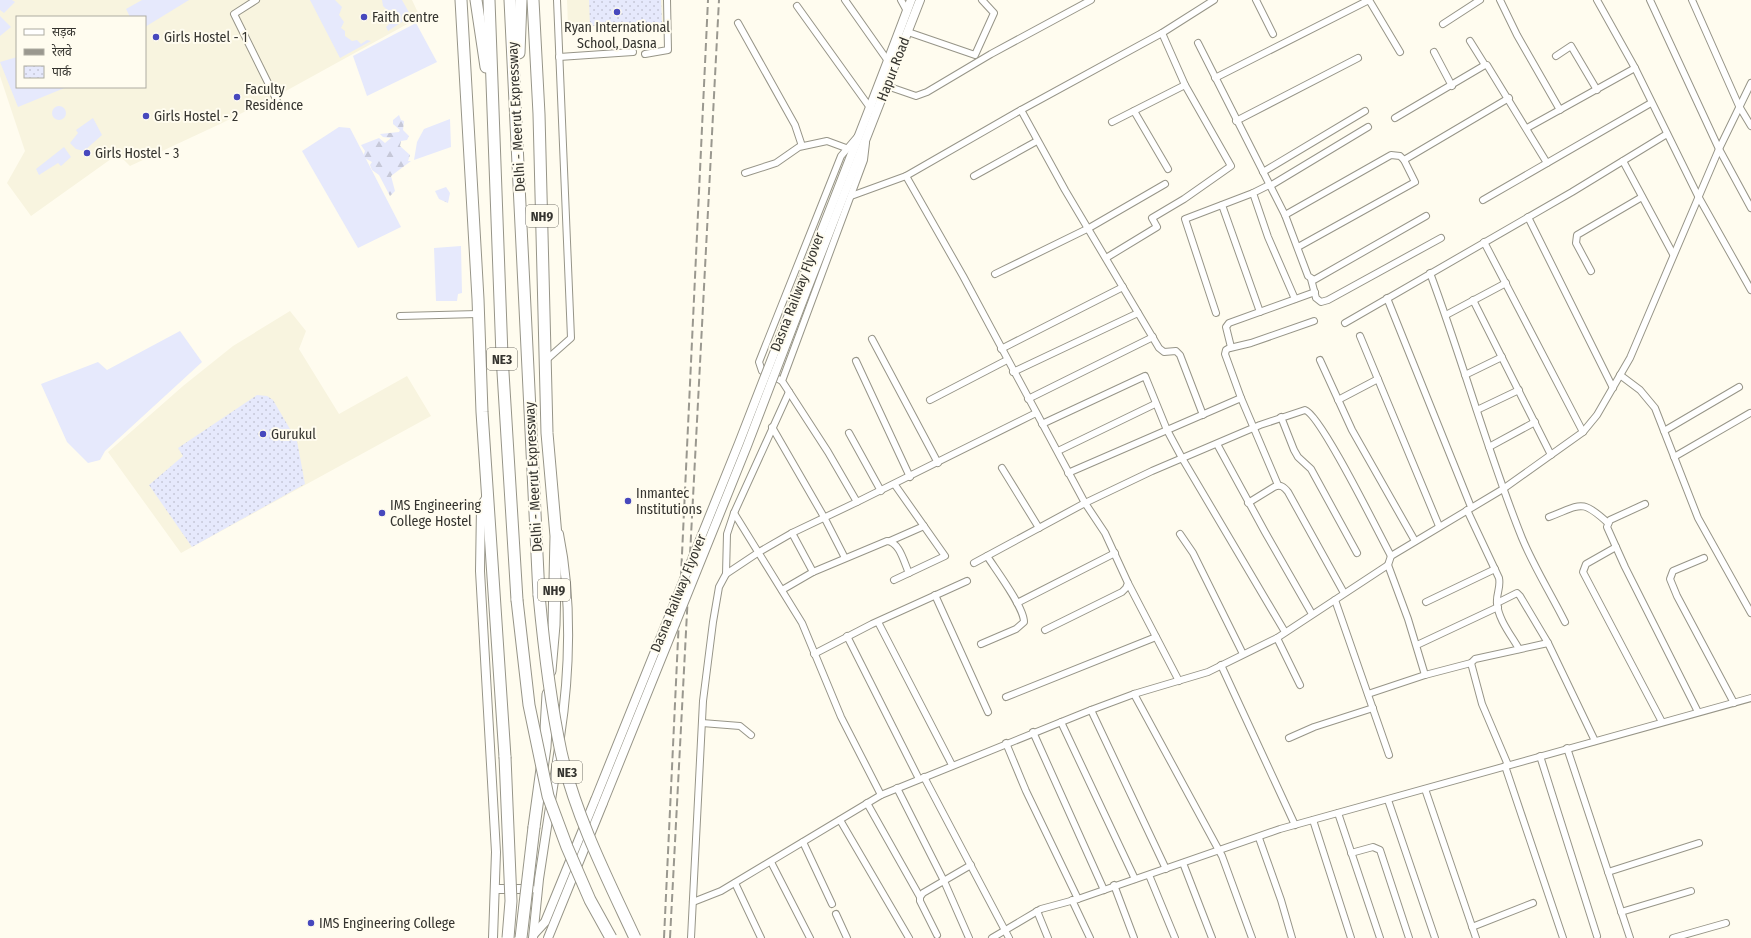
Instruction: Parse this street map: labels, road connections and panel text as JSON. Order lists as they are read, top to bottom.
{
  "streets": {
    "highway": ["Delhi - Meerut Expressway", "NH9", "NE3"],
    "main road": ["Hapur Road", "Dasna Railway Flyover"]
  },
  "crossings": [
    ["Hapur Road", "Dasna Railway Flyover"]
  ],
  "places": [
    "Ryan International School, Dasna",
    "Faith centre",
    "Girls Hostel - 1",
    "Faculty Residence",
    "Girls Hostel - 2",
    "Girls Hostel - 3",
    "Gurukul",
    "Inmantec Institutions",
    "IMS Engineering College Hostel",
    "IMS Engineering College"
  ],
  "legend": ["सड़क", "रेलवे", "पार्क"]
}
